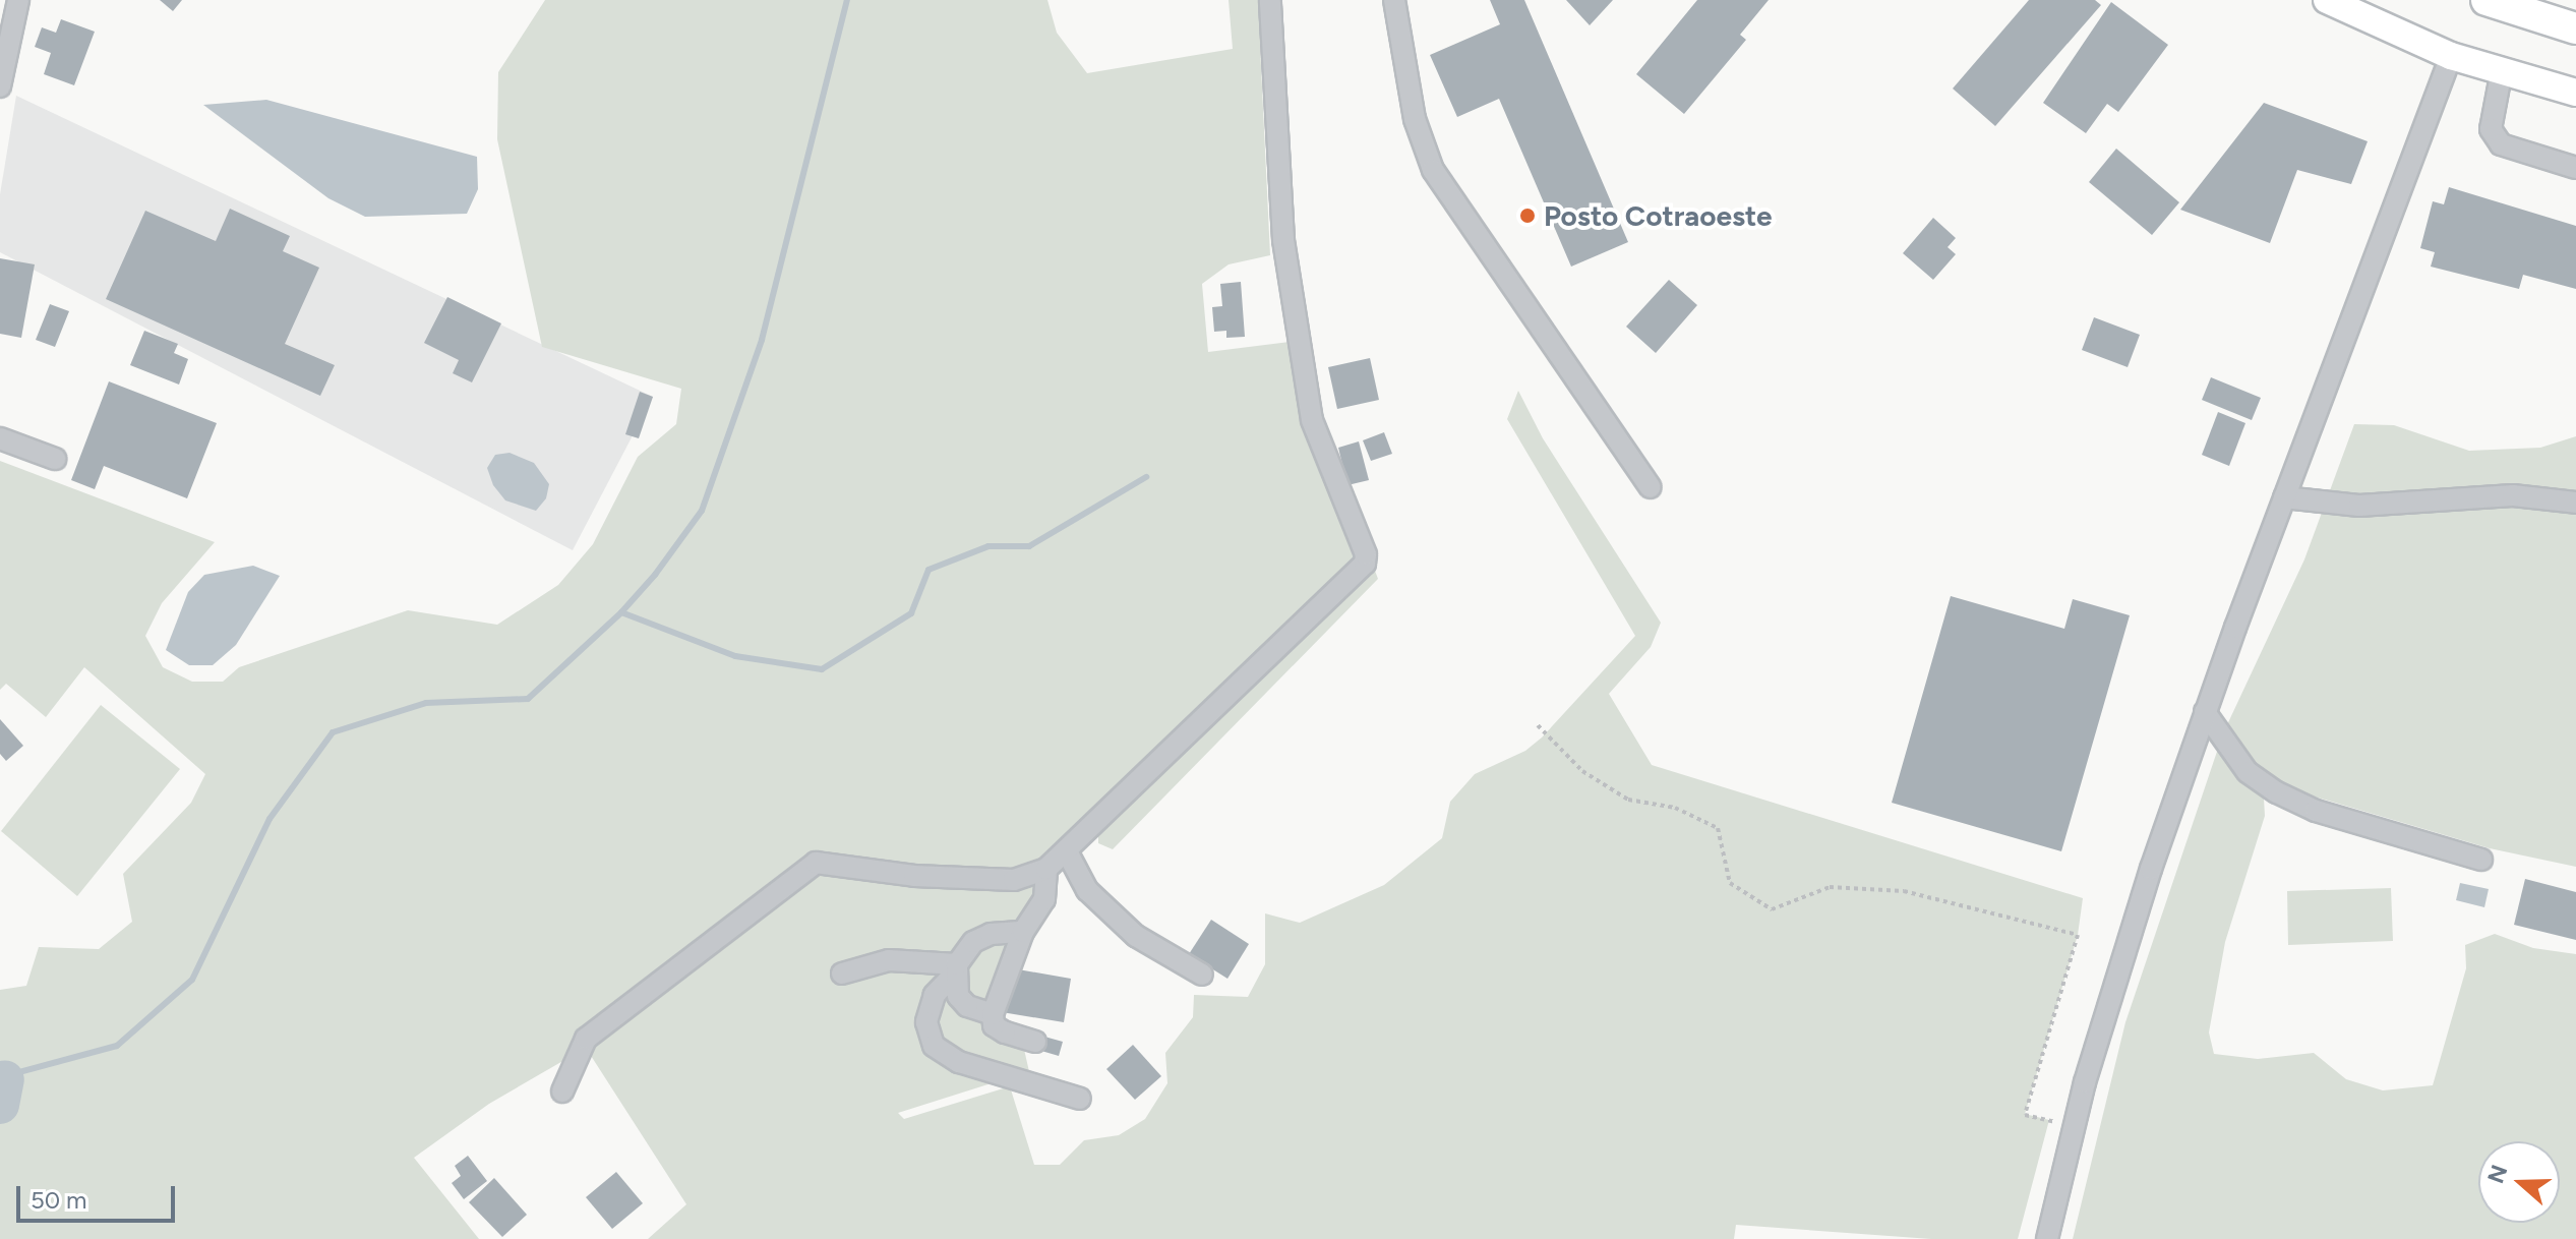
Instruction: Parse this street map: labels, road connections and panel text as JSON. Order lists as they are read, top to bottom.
{
  "places": ["Posto Cotraoeste"],
  "scale_bar": "50 m",
  "north": "left"
}
